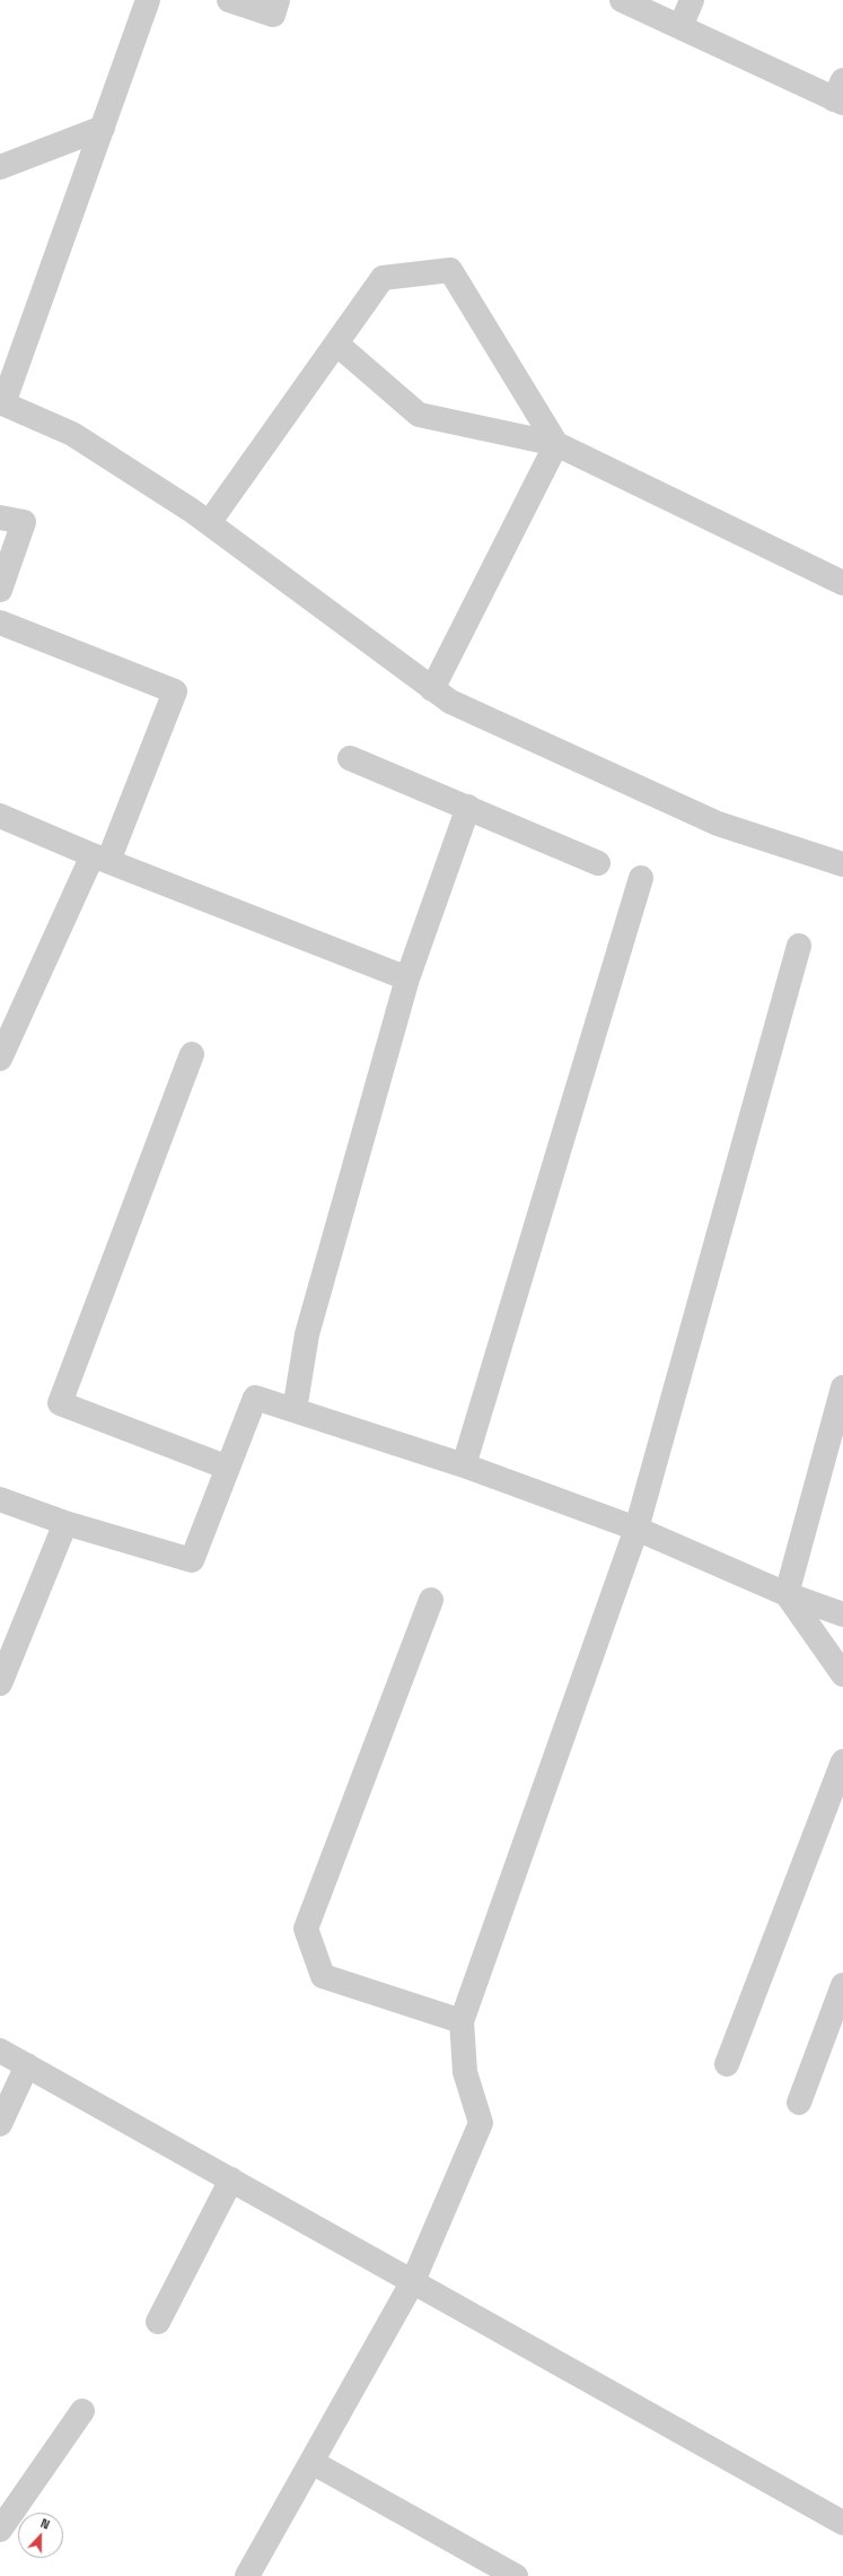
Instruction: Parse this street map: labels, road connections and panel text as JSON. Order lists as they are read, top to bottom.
{
  "north": "top"
}
